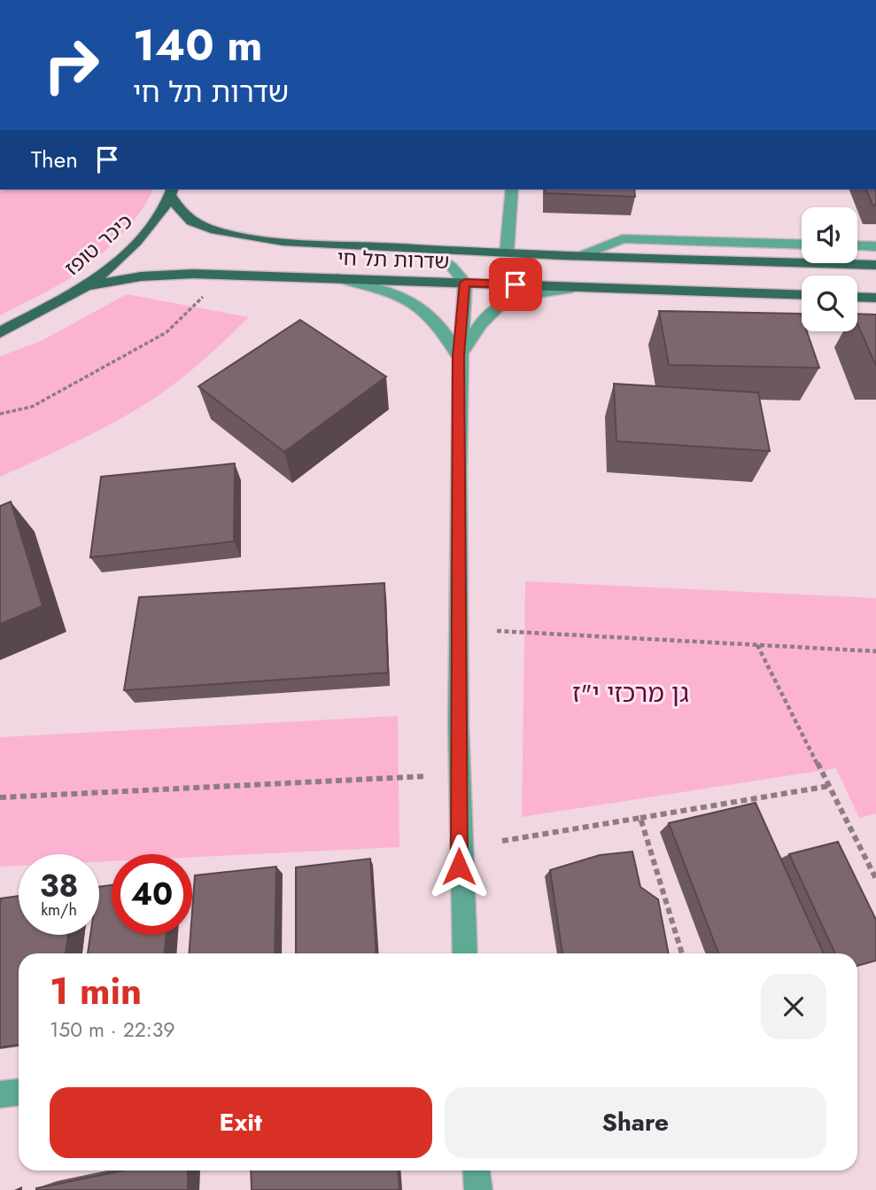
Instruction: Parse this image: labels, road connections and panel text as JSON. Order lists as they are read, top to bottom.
{
  "streets": {
    "main road": ["כיכר טופז", "שדרות תל חי"]
  },
  "crossings": [
    ["כיכר טופז", "שדרות תל חי"]
  ],
  "parks": ["גן מרכזי י\"ז"],
  "page": {
    "turn": ["140 m", "שדרות תל חי"],
    "then": "Then",
    "speed": "38 km/h",
    "limit": "40",
    "heading": ["1 min", "150 m · 22:39"],
    "buttons": ["Exit", "Share"]
  }
}
